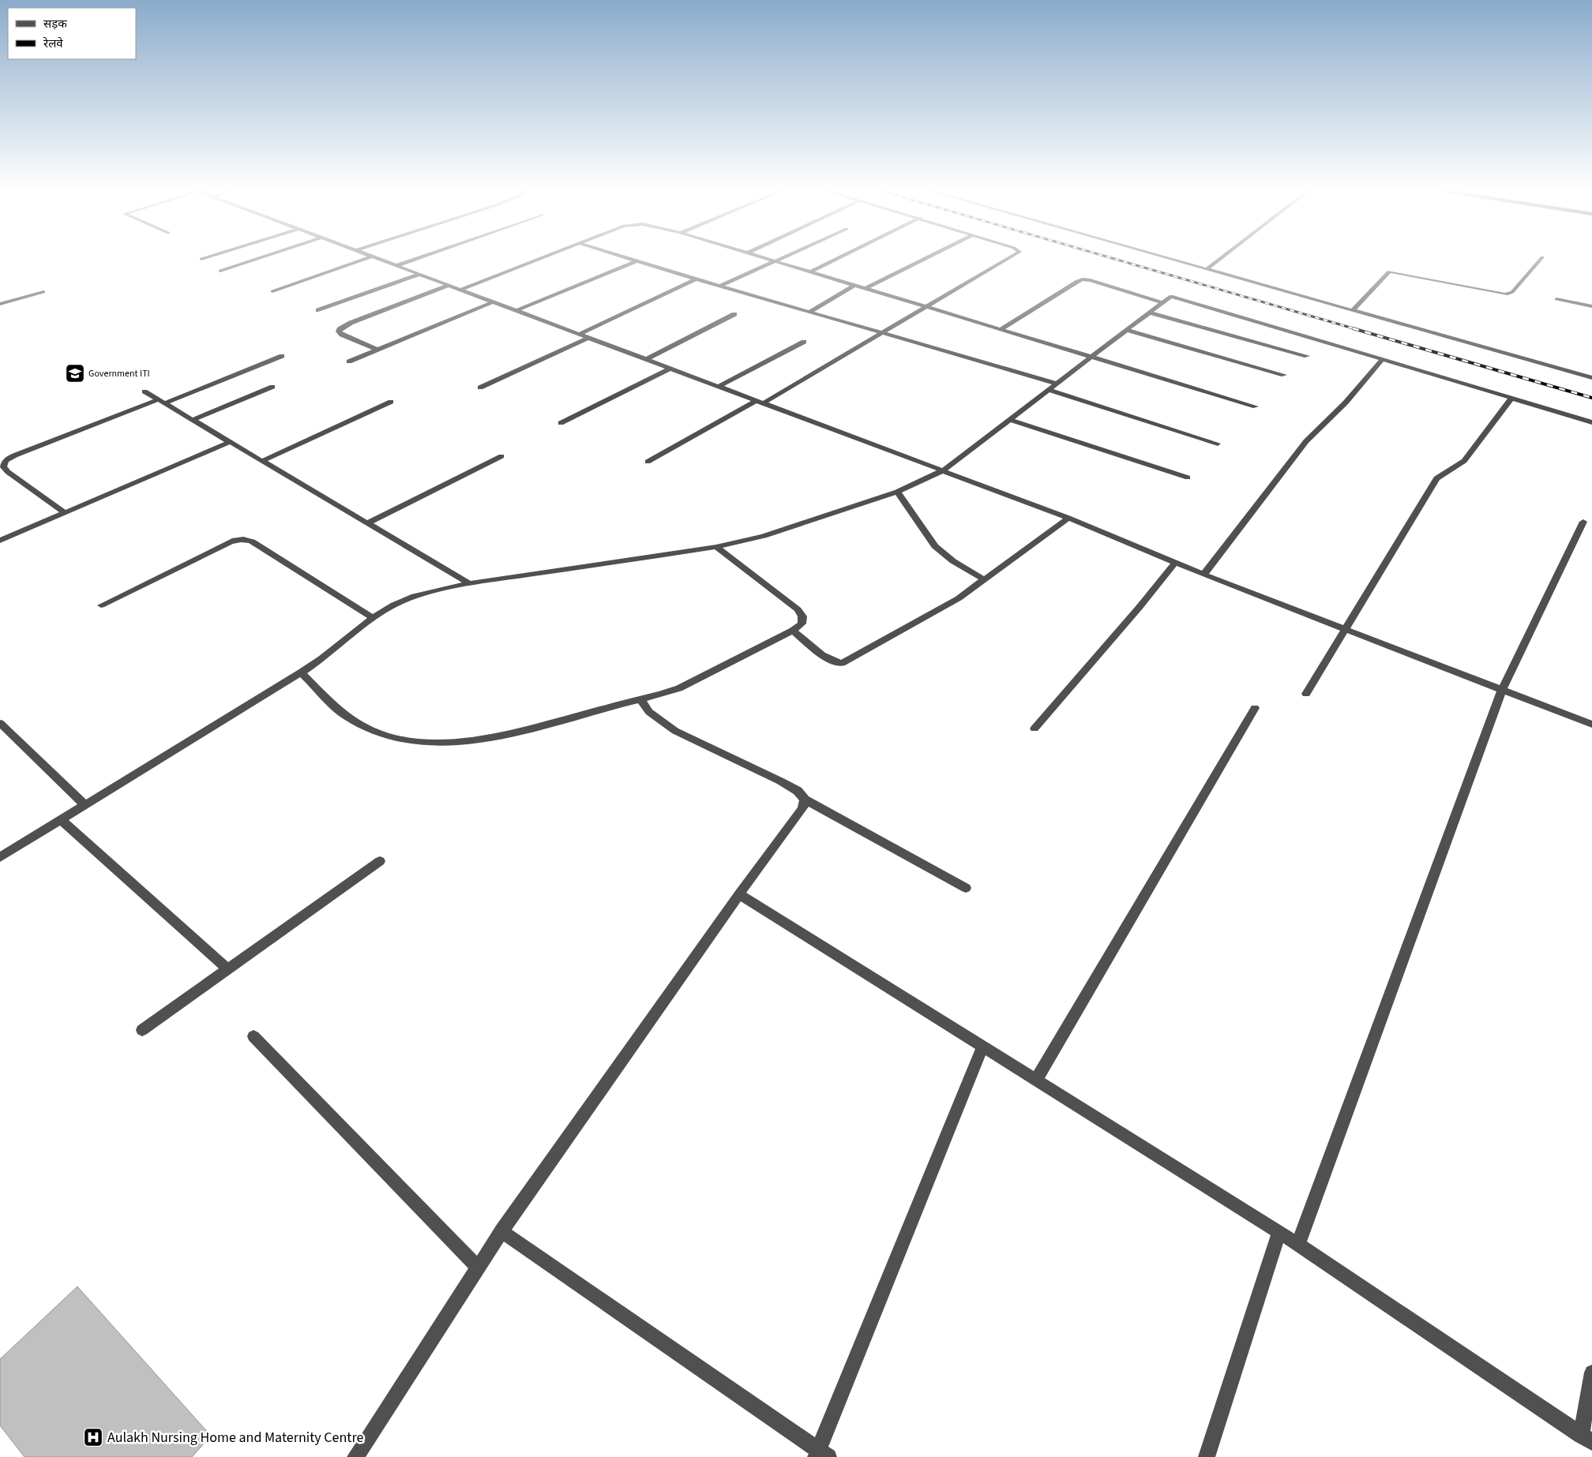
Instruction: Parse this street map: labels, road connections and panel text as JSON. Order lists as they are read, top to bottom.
{
  "places": {
    "school or university": ["Government ITI"],
    "hospital": ["Aulakh Nursing Home and Maternity Centre"]
  },
  "legend": ["सड़क", "रेलवे"]
}
